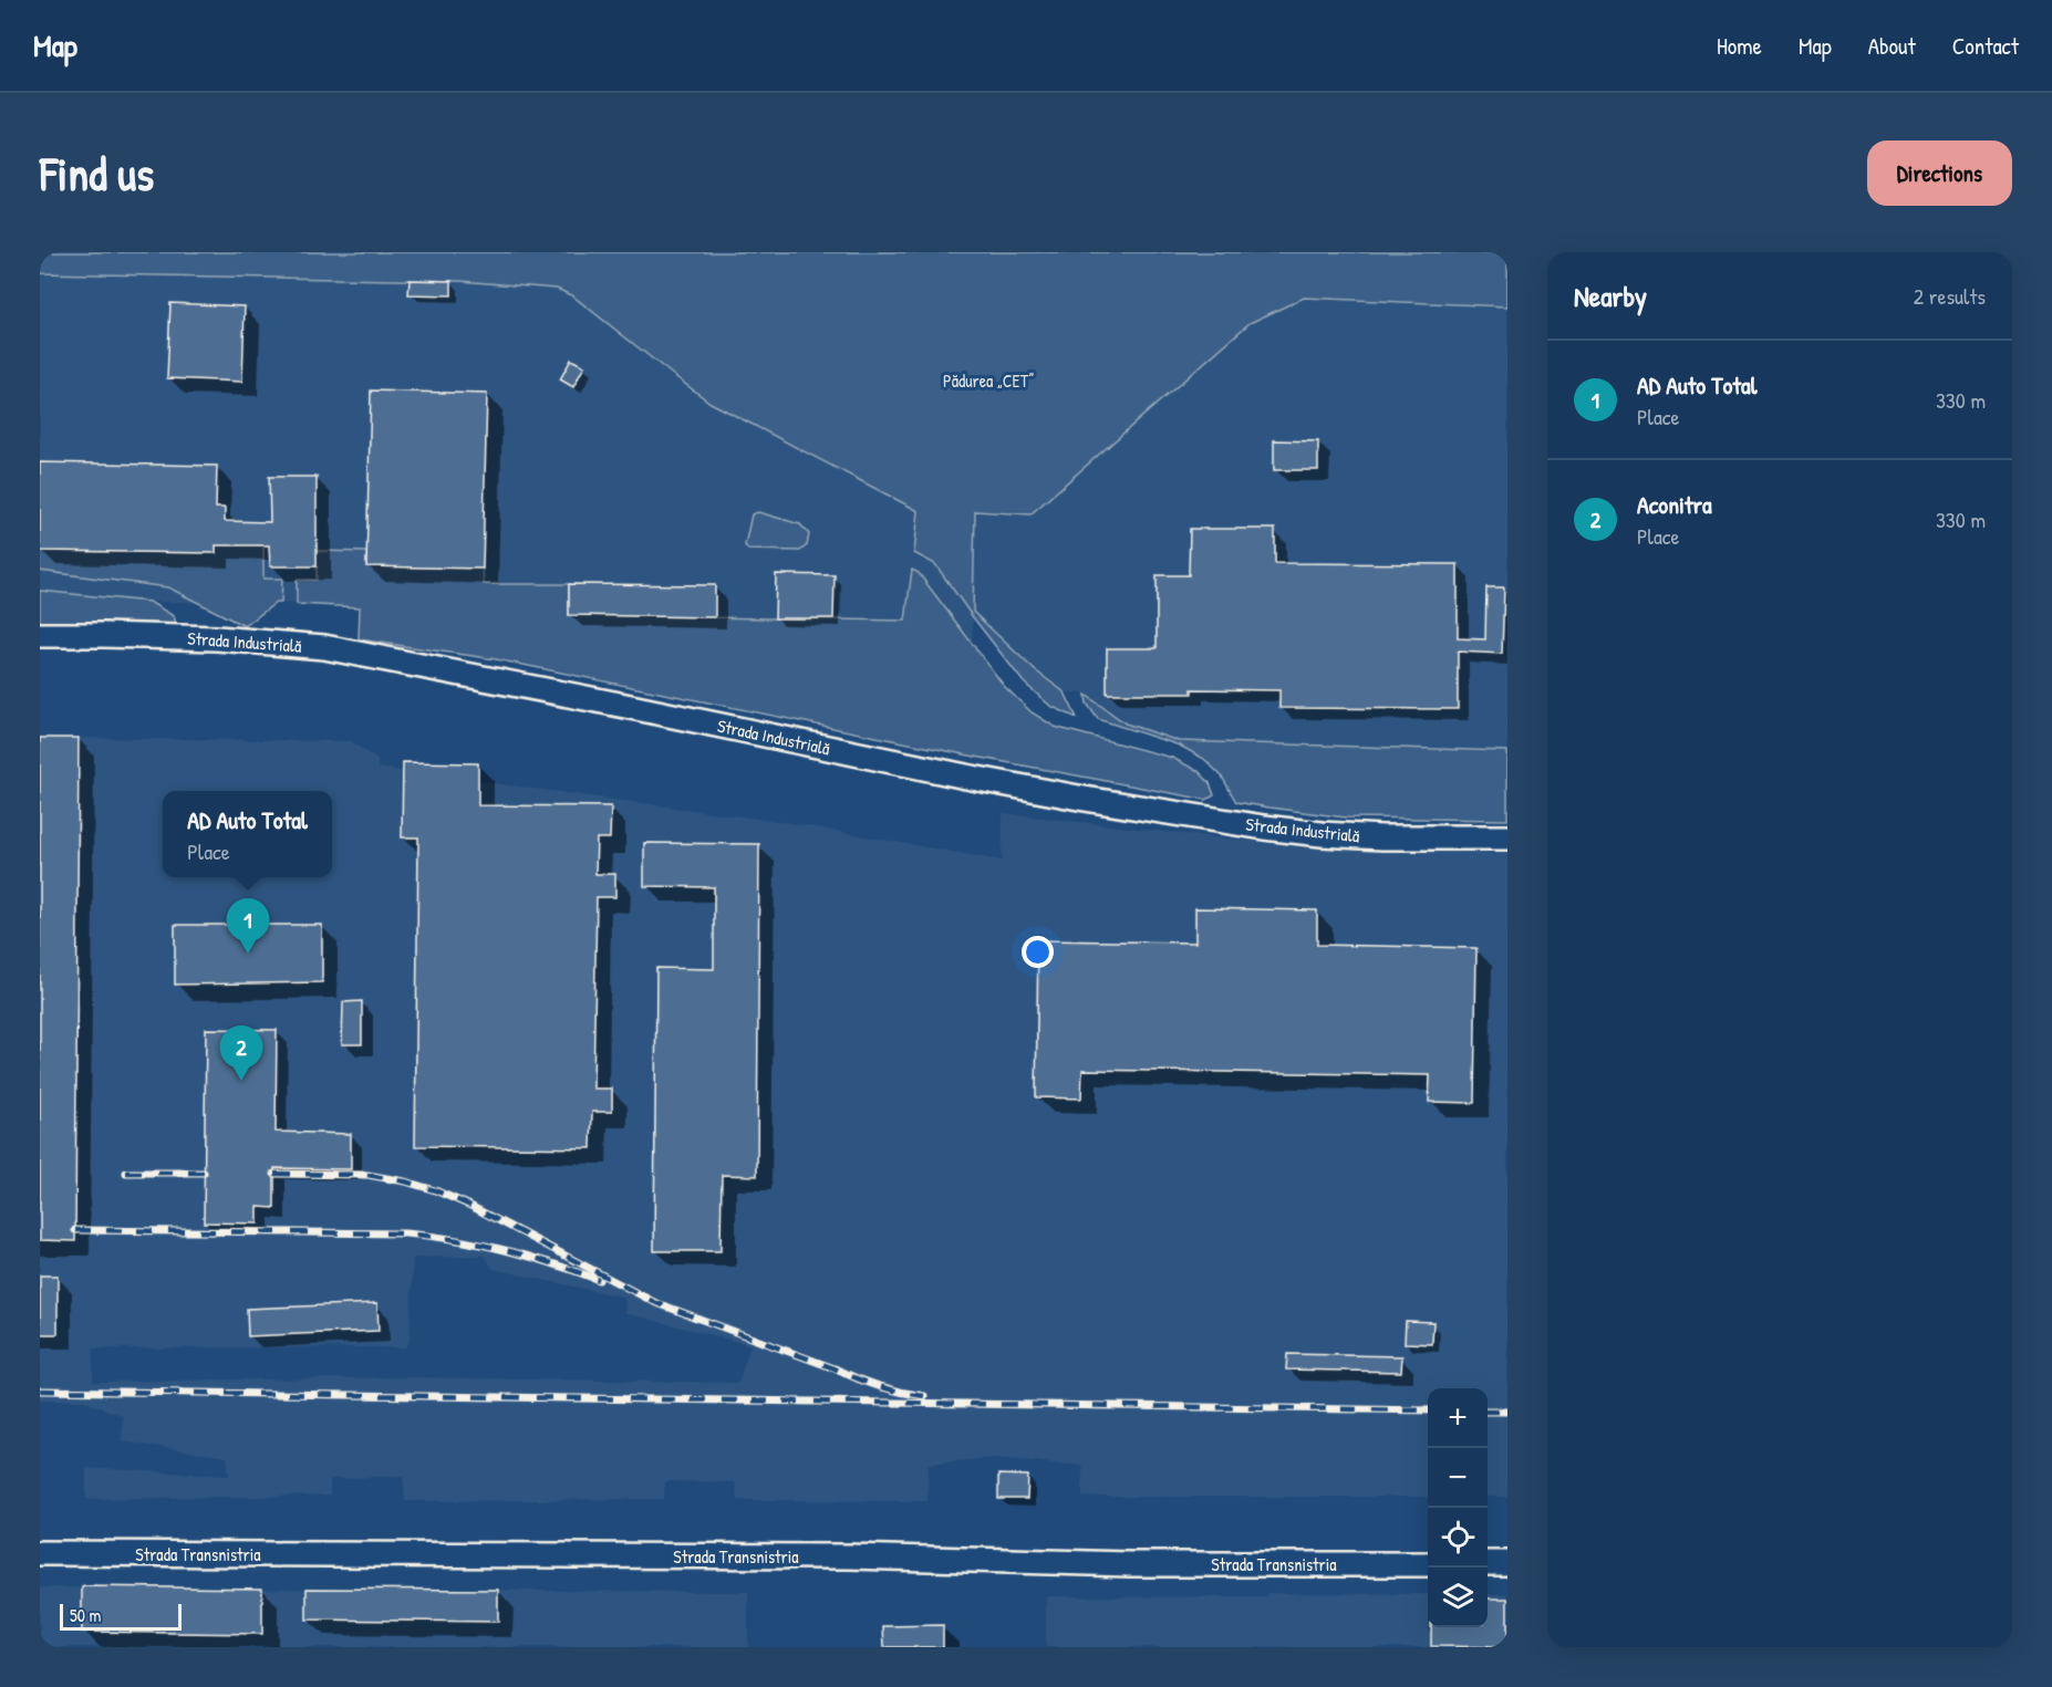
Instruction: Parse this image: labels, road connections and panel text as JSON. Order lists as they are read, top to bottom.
{
  "streets": {
    "street": ["Strada Industrială", "Strada Transnistria"]
  },
  "parks": ["Pădurea „CET”"],
  "scale_bar": "50 m",
  "page": {
    "header": "Map",
    "nav": [
      "Home",
      "Map",
      "About",
      "Contact"
    ],
    "buttons": "Directions",
    "title": "Find us",
    "heading": ["Nearby", "2 results"],
    "list": [
      {
        "mark": "1",
        "name": "AD Auto Total",
        "note": "Place",
        "value": "330 m"
      },
      {
        "mark": "2",
        "name": "Aconitra",
        "note": "Place",
        "value": "330 m"
      }
    ],
    "popup": ["AD Auto Total", "Place"],
    "pins": ["1", "2"],
    "map_buttons": ["+", "−"],
    "scale": "50 m"
  }
}
